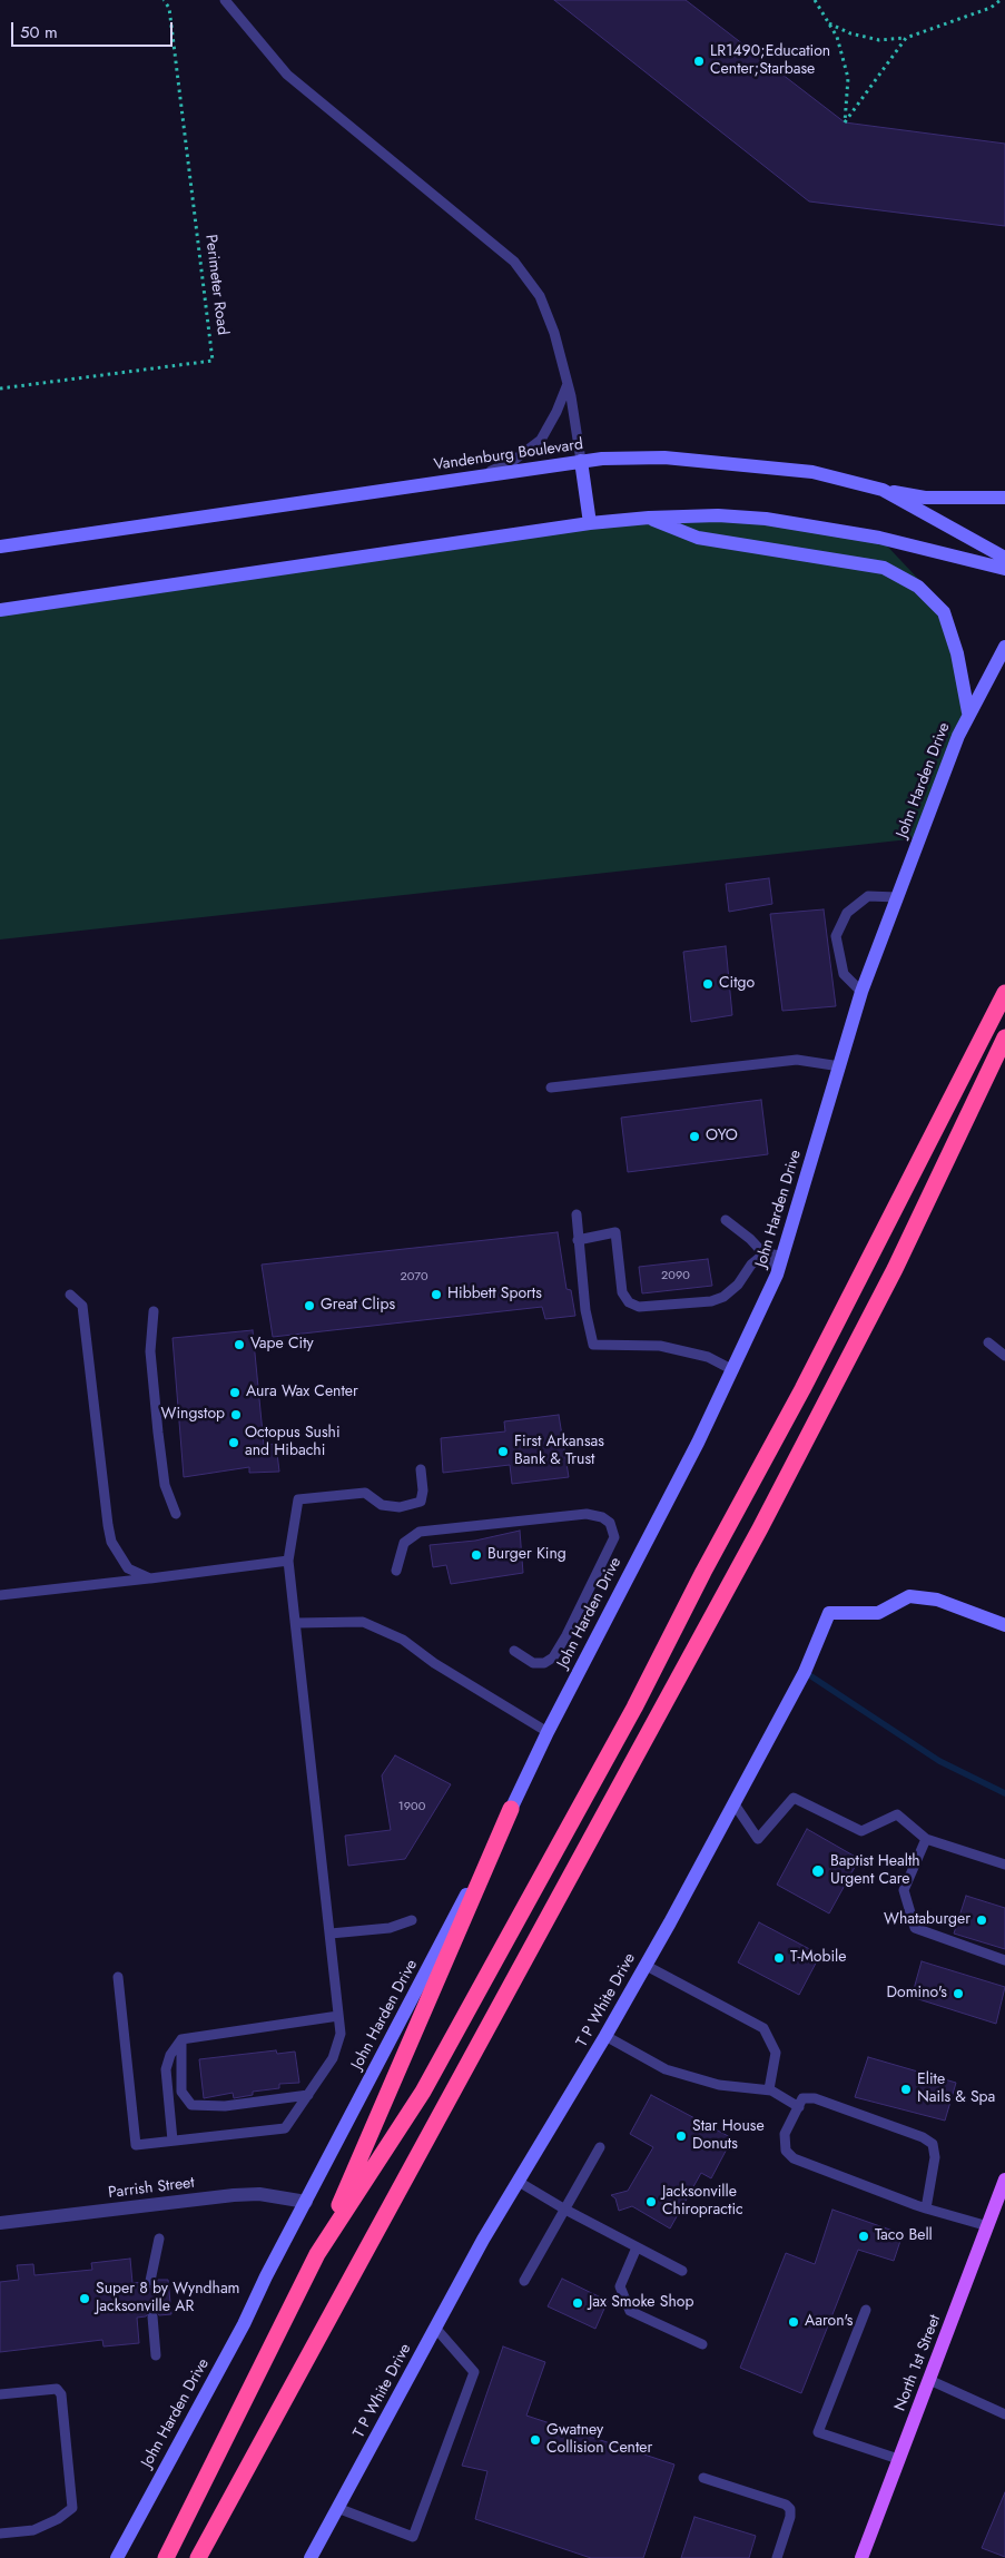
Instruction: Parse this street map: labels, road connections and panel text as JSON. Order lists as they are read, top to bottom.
{
  "streets": {
    "main road": [
      "Vandenburg Boulevard",
      "John Harden Drive",
      "T P White Drive",
      "North 1st Street"
    ],
    "street": ["Parrish Street"],
    "path": ["Perimeter Road"]
  },
  "crossings": [
    ["John Harden Drive", "Parrish Street"]
  ],
  "places": [
    "LR1490;Education Center;Starbase",
    "Citgo",
    "OYO",
    "Hibbett Sports",
    "Great Clips",
    "Vape City",
    "Aura Wax Center",
    "Wingstop",
    "Octopus Sushi and Hibachi",
    "First Arkansas Bank & Trust",
    "Burger King",
    "Baptist Health Urgent Care",
    "Whataburger",
    "T-Mobile",
    "Domino's",
    "Elite Nails & Spa",
    "Star House Donuts",
    "Jacksonville Chiropractic",
    "Taco Bell",
    "Super 8 by Wyndham Jacksonville AR",
    "Jax Smoke Shop",
    "Aaron's",
    "Gwatney Collision Center"
  ],
  "house_numbers": ["2090", "2070", "1900"],
  "scale_bar": "50 m"
}
